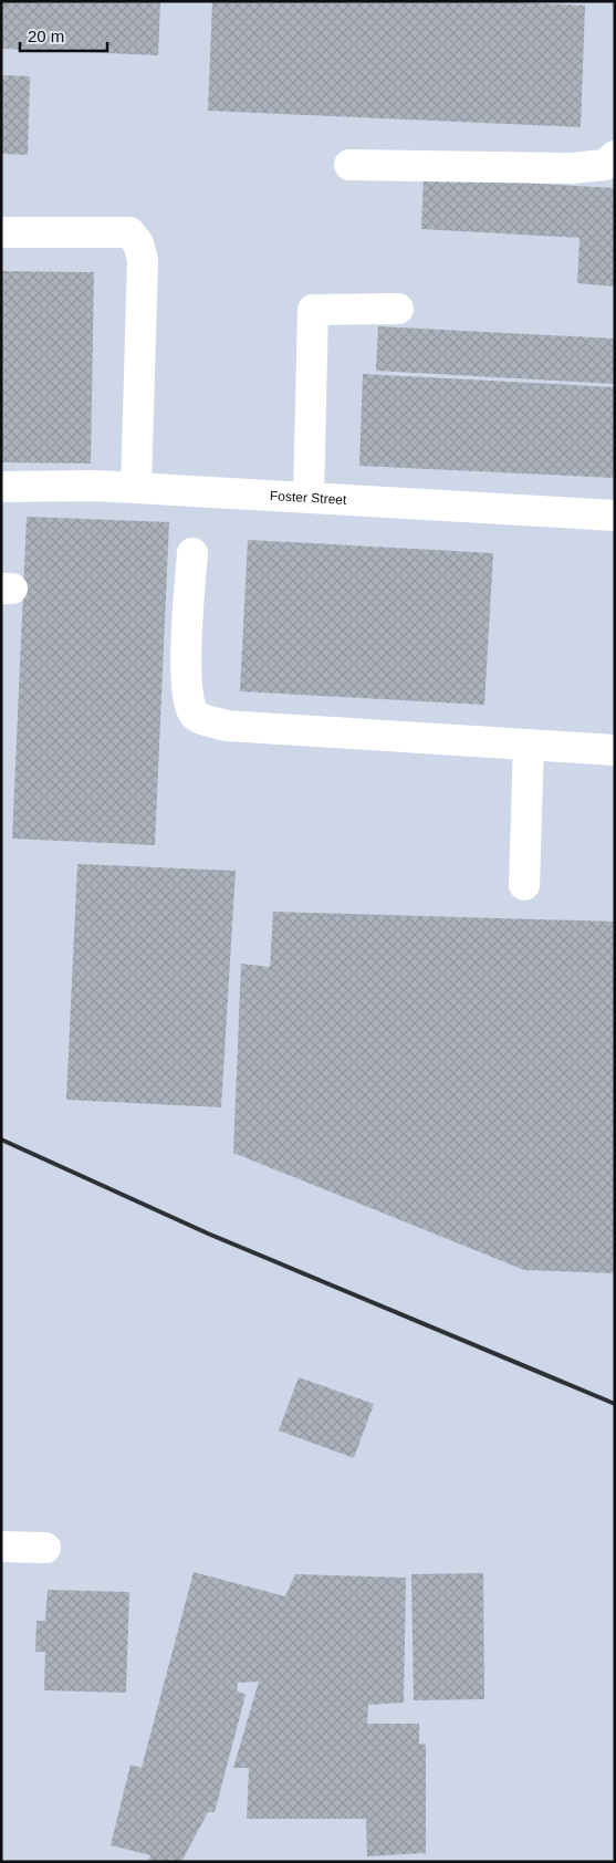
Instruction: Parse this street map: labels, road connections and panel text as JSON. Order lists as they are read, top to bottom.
{
  "streets": {
    "street": ["Foster Street"]
  },
  "scale_bar": "20 m"
}
